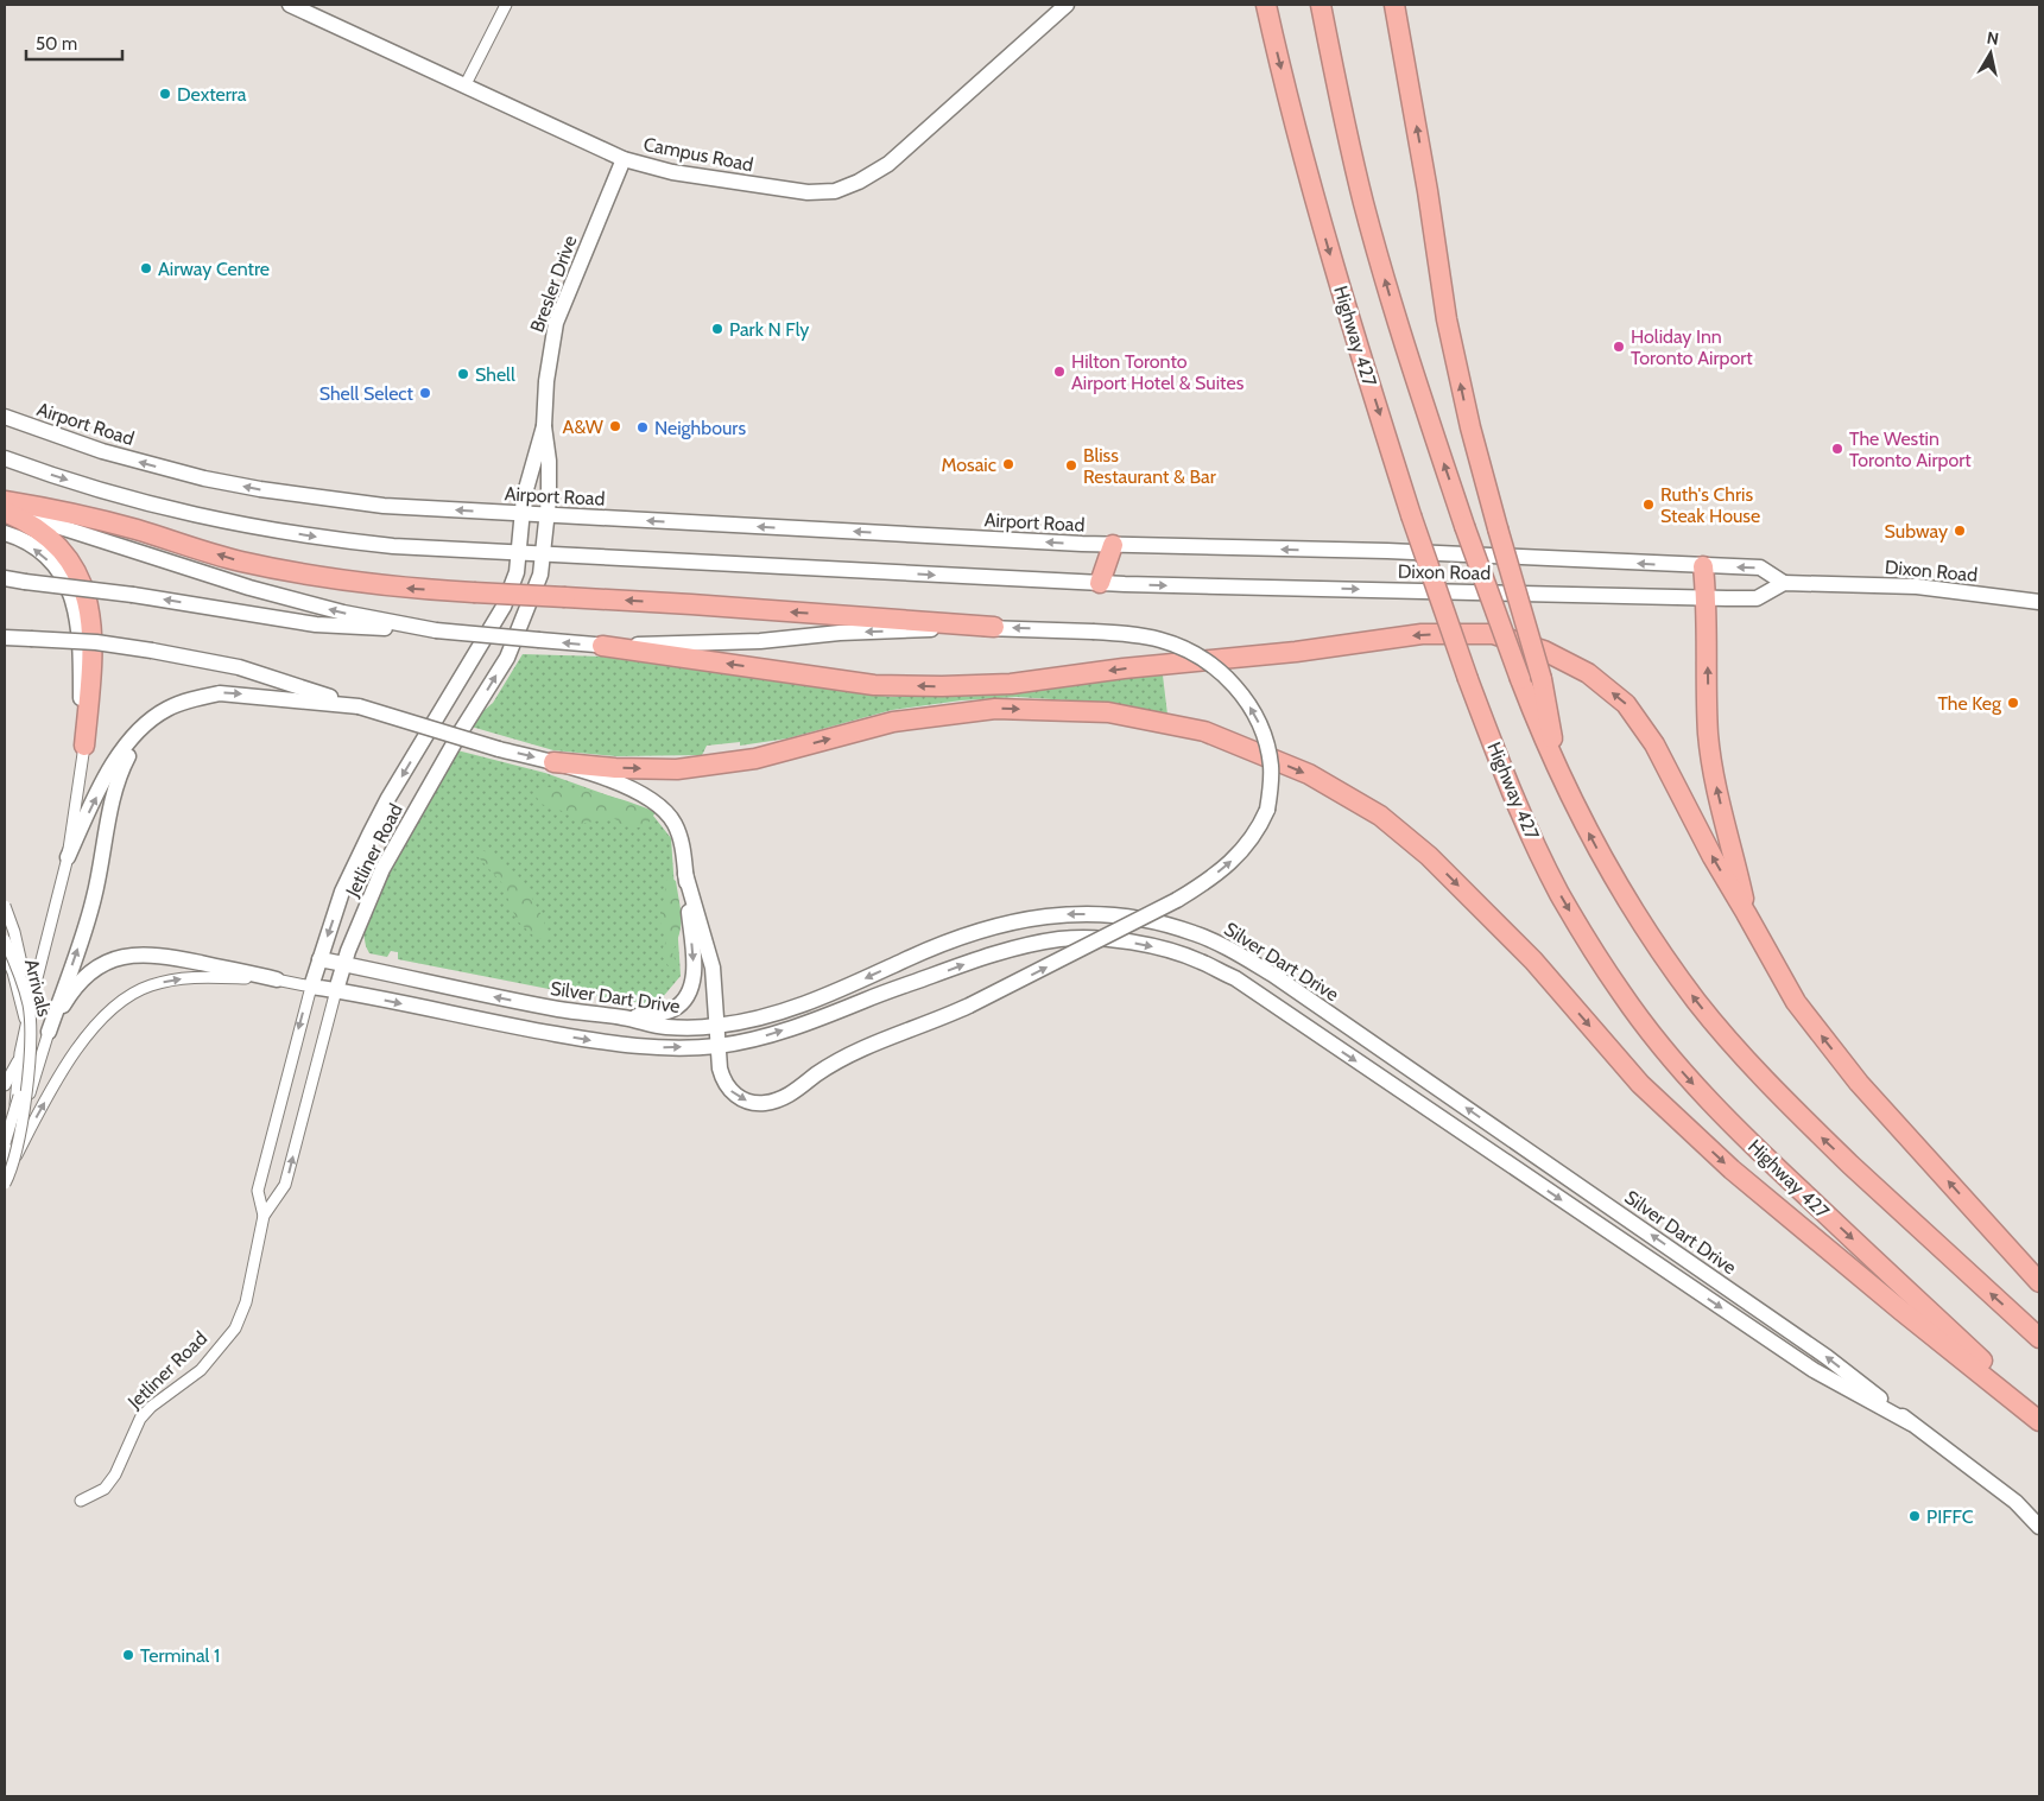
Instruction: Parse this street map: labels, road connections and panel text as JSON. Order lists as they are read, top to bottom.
{
  "streets": {
    "highway": ["Highway 427"],
    "street": [
      "Campus Road",
      "Bresler Drive",
      "Airport Road",
      "Dixon Road",
      "Jetliner Road",
      "Silver Dart Drive",
      "Arrivals"
    ]
  },
  "crossings": [
    ["Campus Road", "Bresler Drive"],
    ["Bresler Drive", "Airport Road"],
    ["Bresler Drive", "Jetliner Road"],
    ["Airport Road", "Dixon Road"],
    ["Airport Road", "Jetliner Road"],
    ["Jetliner Road", "Silver Dart Drive"]
  ],
  "places": [
    "Dexterra",
    "Airway Centre",
    "Park N Fly",
    "Holiday Inn Toronto Airport",
    "Hilton Toronto Airport Hotel & Suites",
    "Shell",
    "Shell Select",
    "A&W",
    "Neighbours",
    "The Westin Toronto Airport",
    "Mosaic",
    "Bliss Restaurant & Bar",
    "Ruth's Chris Steak House",
    "Subway",
    "The Keg",
    "PIFFC",
    "Terminal 1"
  ],
  "scale_bar": "50 m",
  "north": "top"
}
